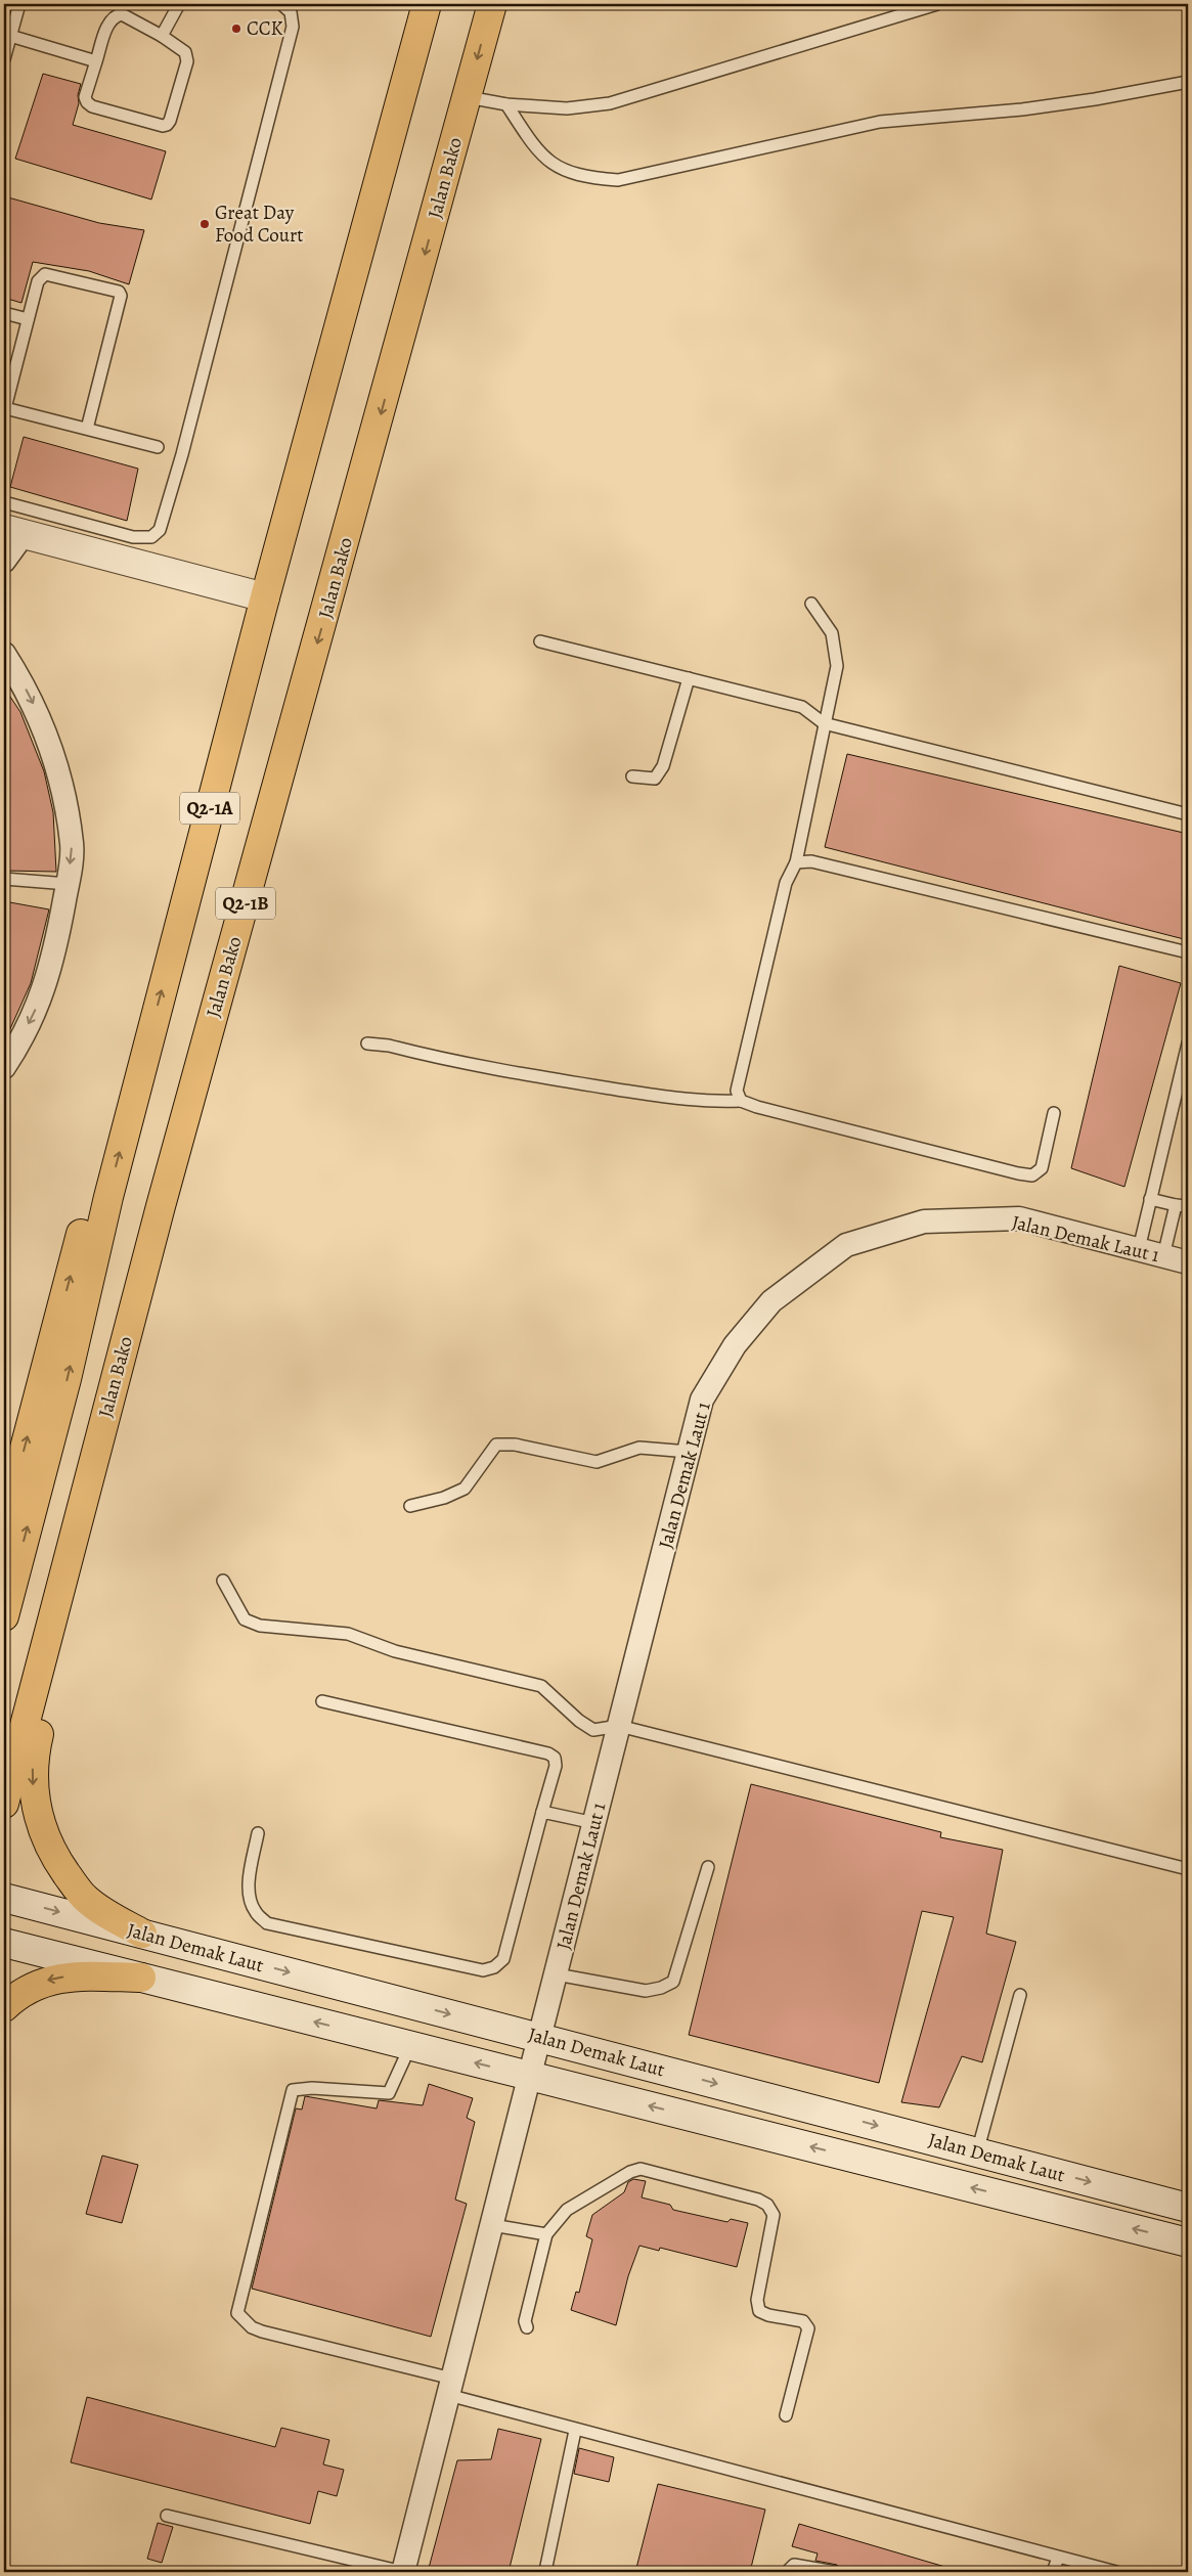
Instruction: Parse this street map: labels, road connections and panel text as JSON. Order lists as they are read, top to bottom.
{
  "streets": {
    "main road": [
      "Jalan Bako",
      "Q2-1A",
      "Q2-1B",
      "Jalan Demak Laut"
    ],
    "street": ["Jalan Demak Laut 1"]
  },
  "crossings": [
    ["Jalan Demak Laut 1", "Jalan Demak Laut"]
  ],
  "places": ["CCK", "Great Day Food Court"]
}
